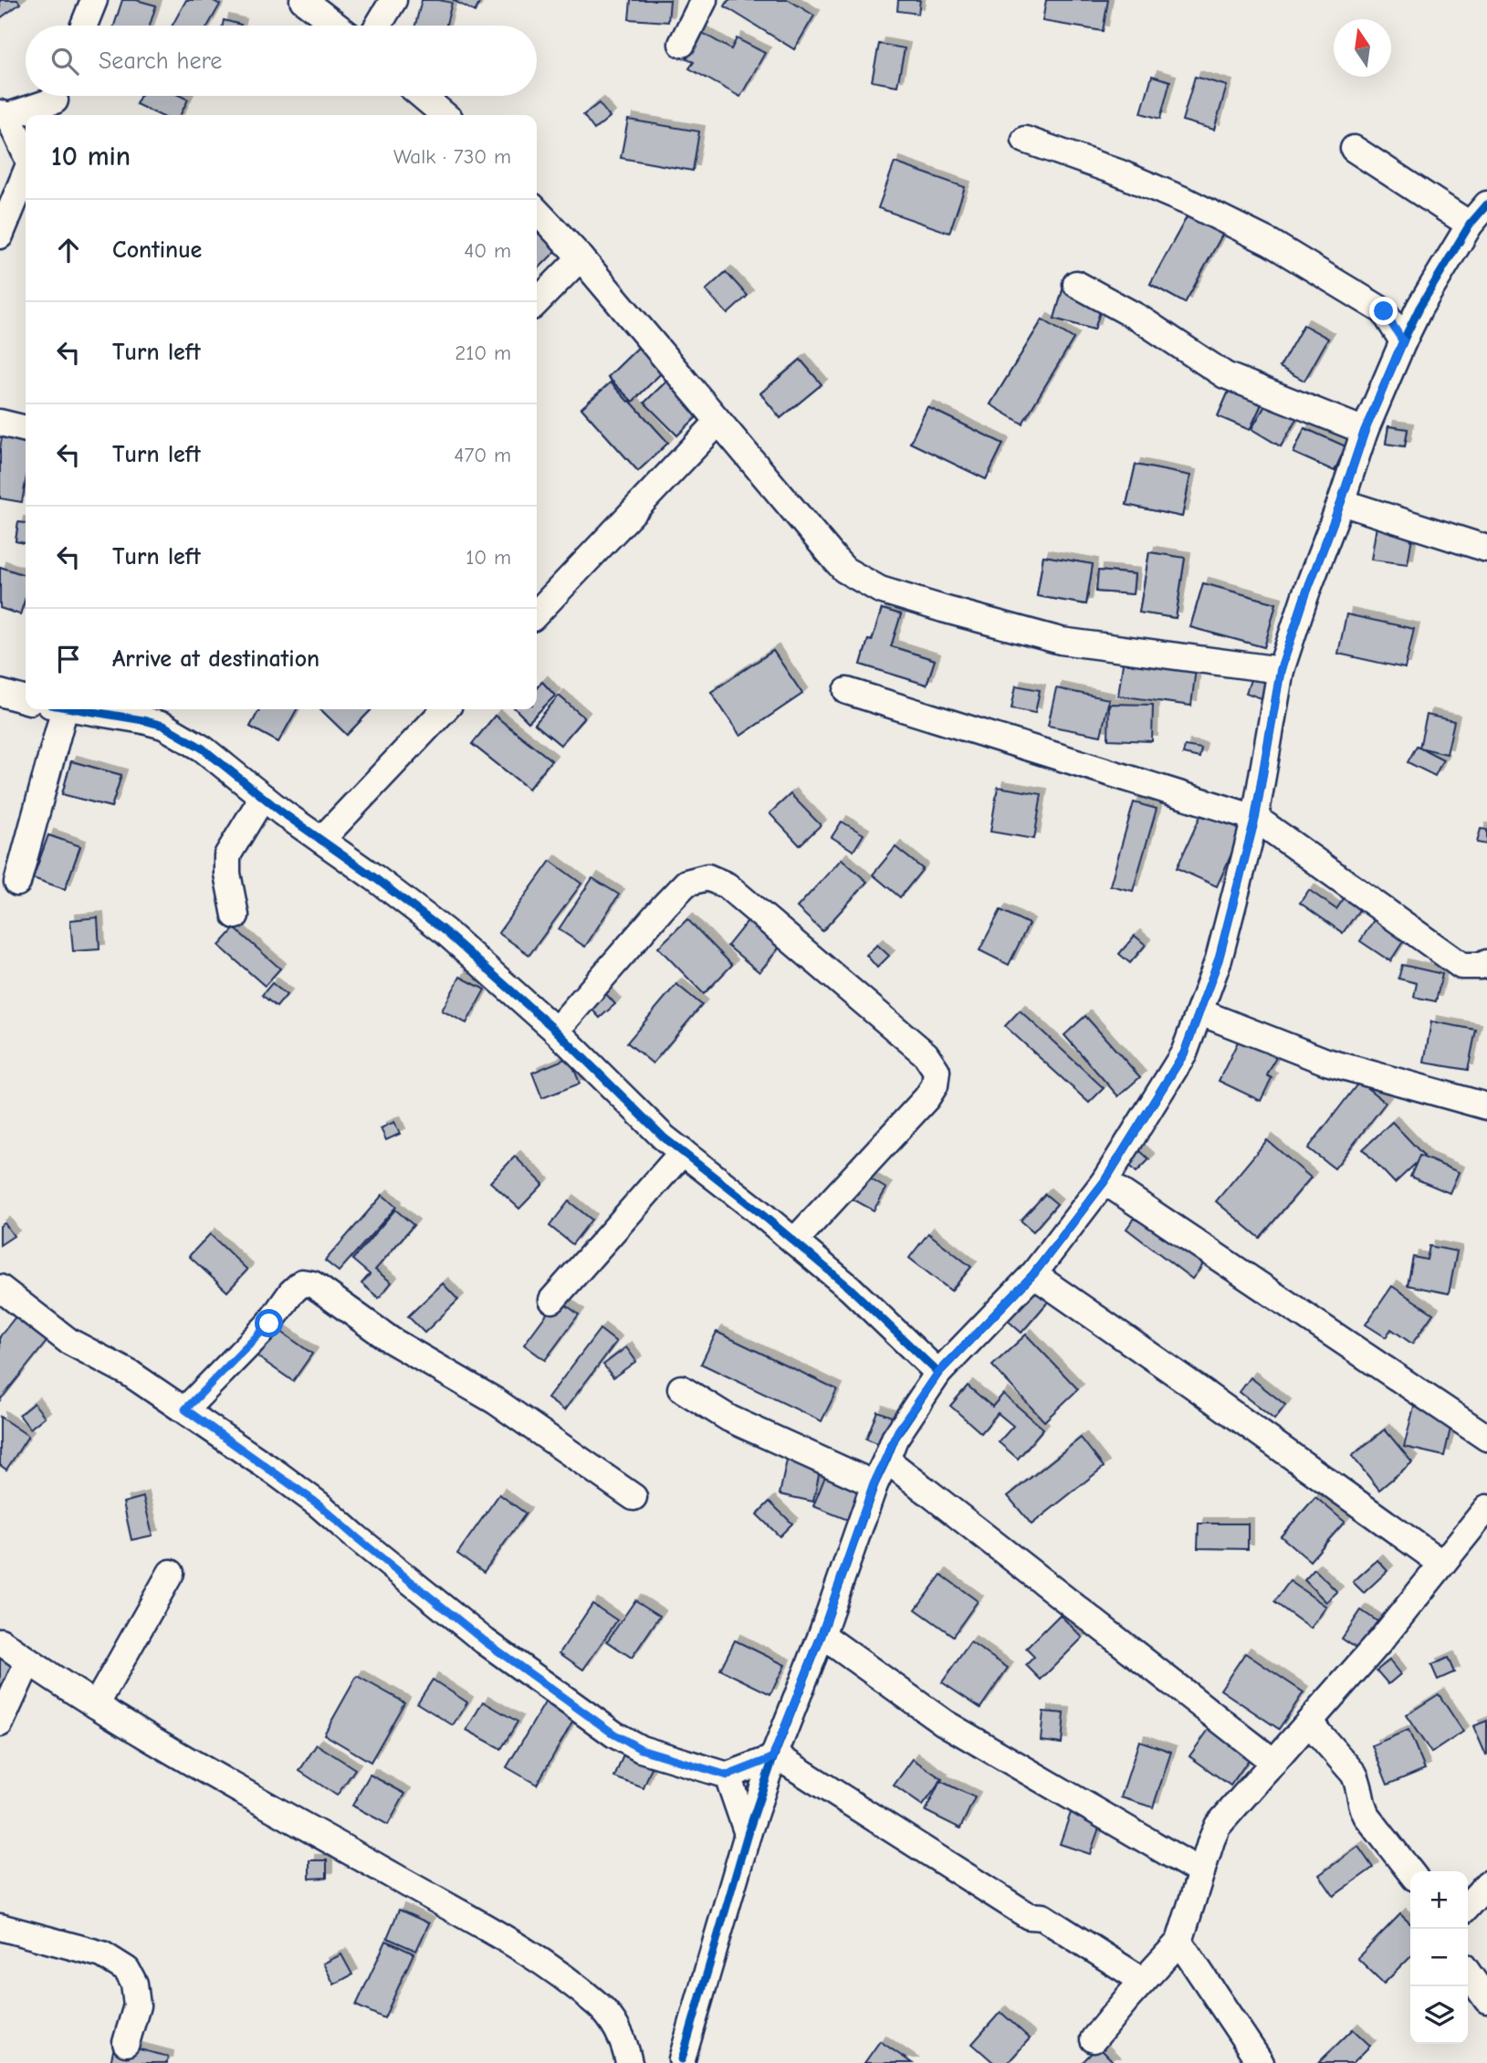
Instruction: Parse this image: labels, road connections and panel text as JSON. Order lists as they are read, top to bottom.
{
  "north": "top",
  "page": {
    "search": "Search here",
    "heading": ["10 min", "Walk · 730 m"],
    "list": [
      ["Continue", "40 m"],
      ["Turn left", "210 m"],
      ["Turn left", "470 m"],
      ["Turn left", "10 m"],
      "Arrive at destination"
    ],
    "map_buttons": ["+", "−"]
  }
}
